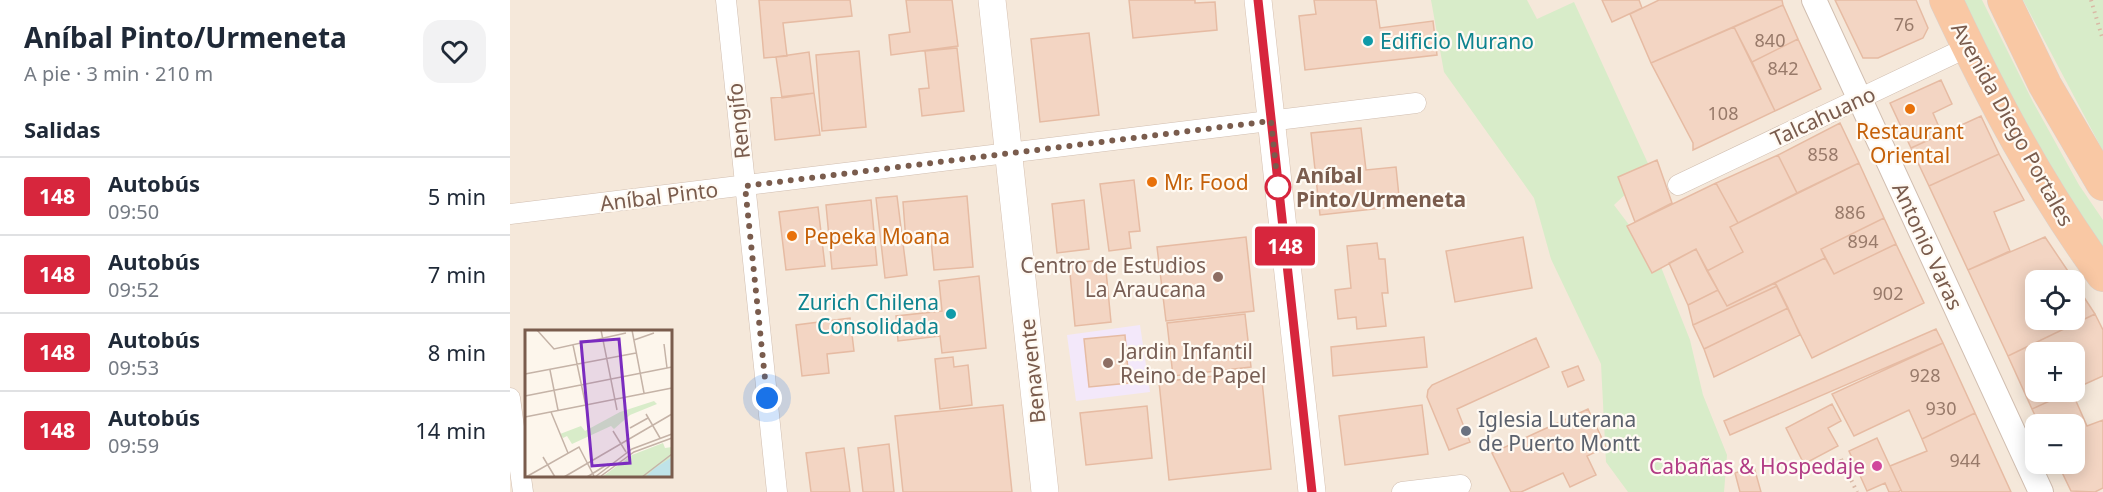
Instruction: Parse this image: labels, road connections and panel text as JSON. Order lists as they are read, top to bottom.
{
  "streets": {
    "highway": ["Avenida Diego Portales"],
    "main road": ["Benavente"],
    "street": [
      "Talcahuano",
      "Rengifo",
      "Aníbal Pinto",
      "Antonio Varas"
    ]
  },
  "crossings": [
    ["Talcahuano", "Avenida Diego Portales"],
    ["Talcahuano", "Antonio Varas"],
    ["Rengifo", "Aníbal Pinto"],
    ["Aníbal Pinto", "Benavente"]
  ],
  "places": [
    "Edificio Murano",
    "Restaurant Oriental",
    "Mr. Food",
    "Aníbal Pinto/Urmeneta",
    "Pepeka Moana",
    "Centro de Estudios La Araucana",
    "Zurich Chilena Consolidada",
    "Jardin Infantil Reino de Papel",
    "Iglesia Luterana de Puerto Montt",
    "Cabañas & Hospedaje"
  ],
  "lines": ["bus line 148"],
  "house_numbers": [
    "76",
    "840",
    "842",
    "108",
    "858",
    "886",
    "894",
    "902",
    "928",
    "930",
    "944"
  ],
  "page": {
    "heading": [
      ["Aníbal Pinto/Urmeneta", "A pie · 3 min · 210 m"],
      "Salidas"
    ],
    "on_map": "148",
    "list": [
      {
        "mark": "148",
        "name": "Autobús",
        "note": "09:50",
        "value": "5 min"
      },
      {
        "mark": "148",
        "name": "Autobús",
        "note": "09:52",
        "value": "7 min"
      },
      {
        "mark": "148",
        "name": "Autobús",
        "note": "09:53",
        "value": "8 min"
      },
      {
        "mark": "148",
        "name": "Autobús",
        "note": "09:59",
        "value": "14 min"
      }
    ],
    "map_buttons": ["+", "−"]
  }
}
